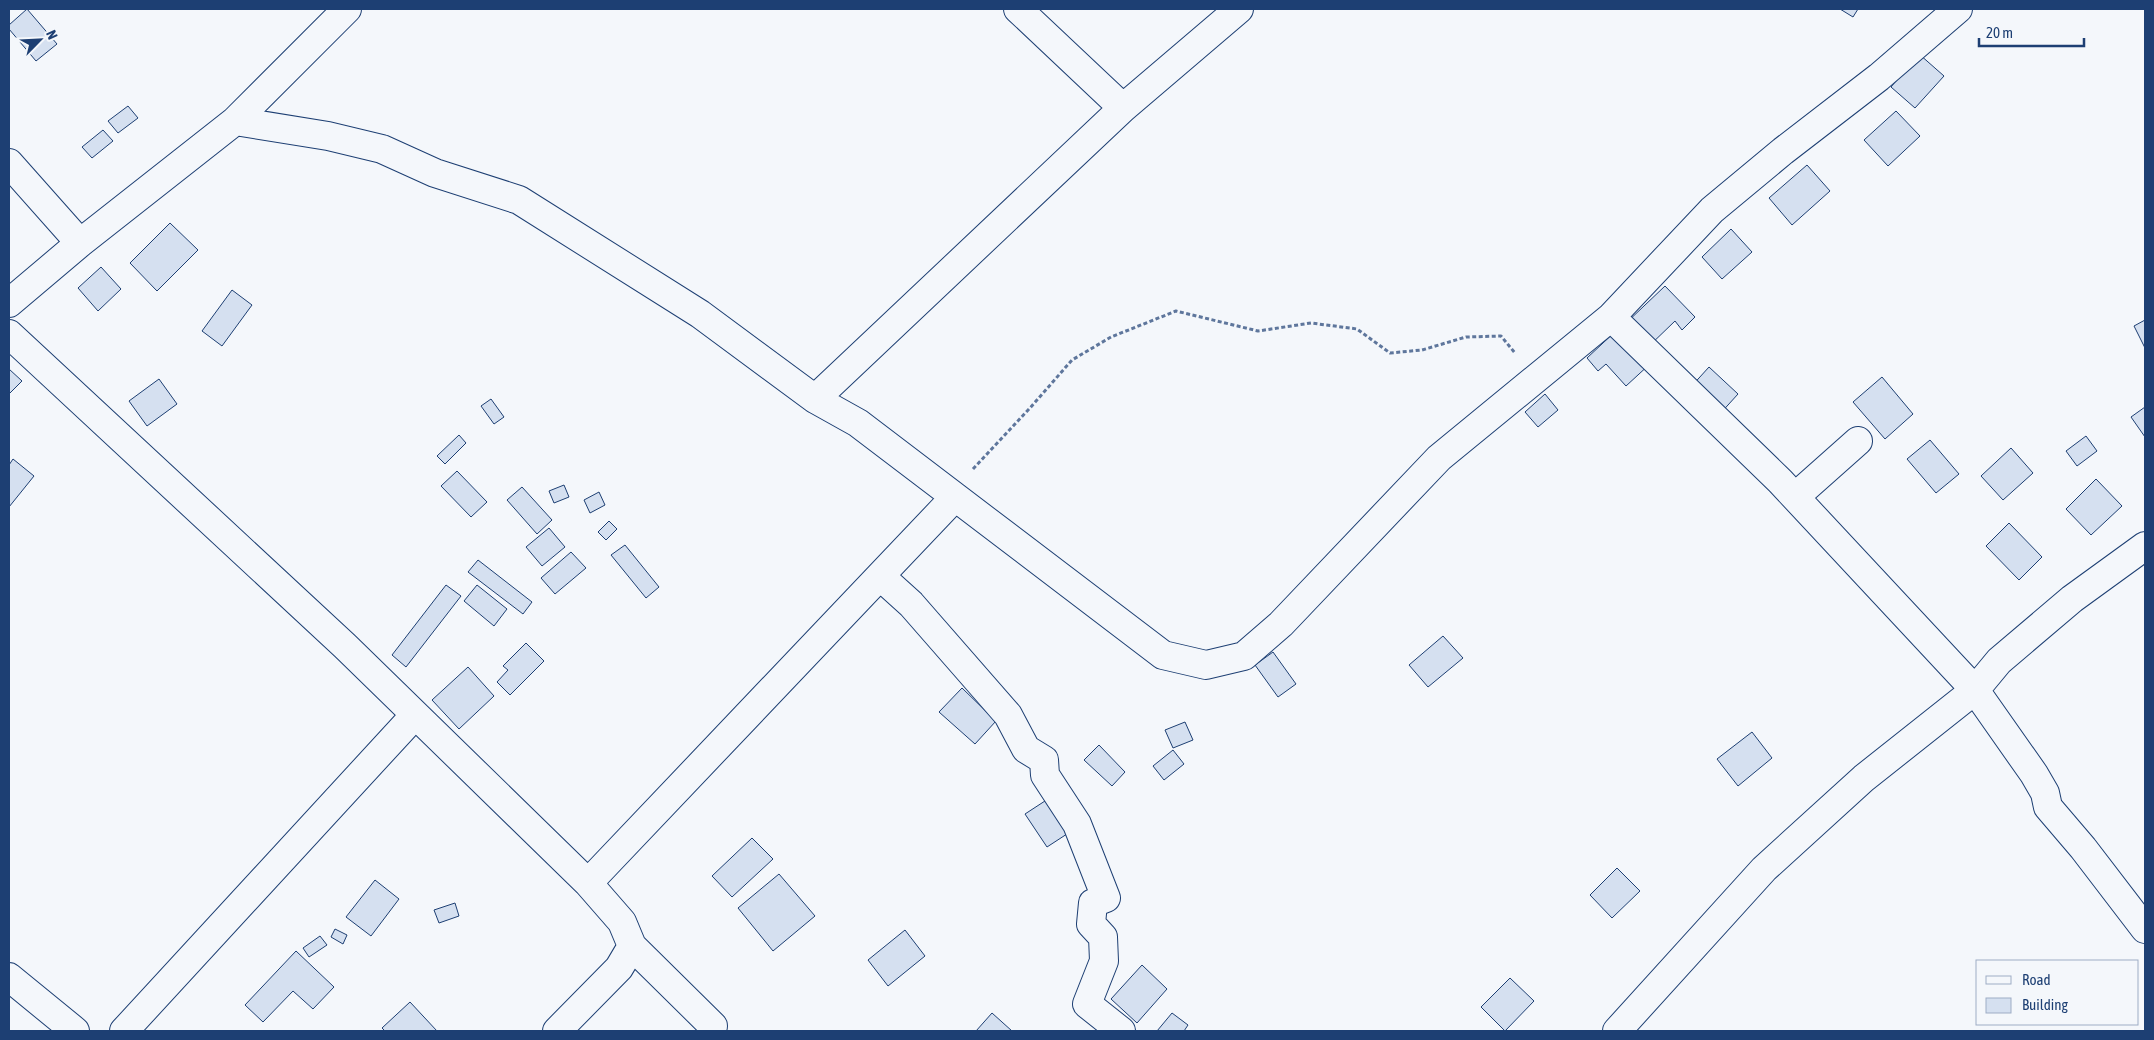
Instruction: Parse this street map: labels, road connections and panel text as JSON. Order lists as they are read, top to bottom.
{
  "legend": ["Road", "Building"],
  "scale_bar": "20 m",
  "north": "top right"
}
